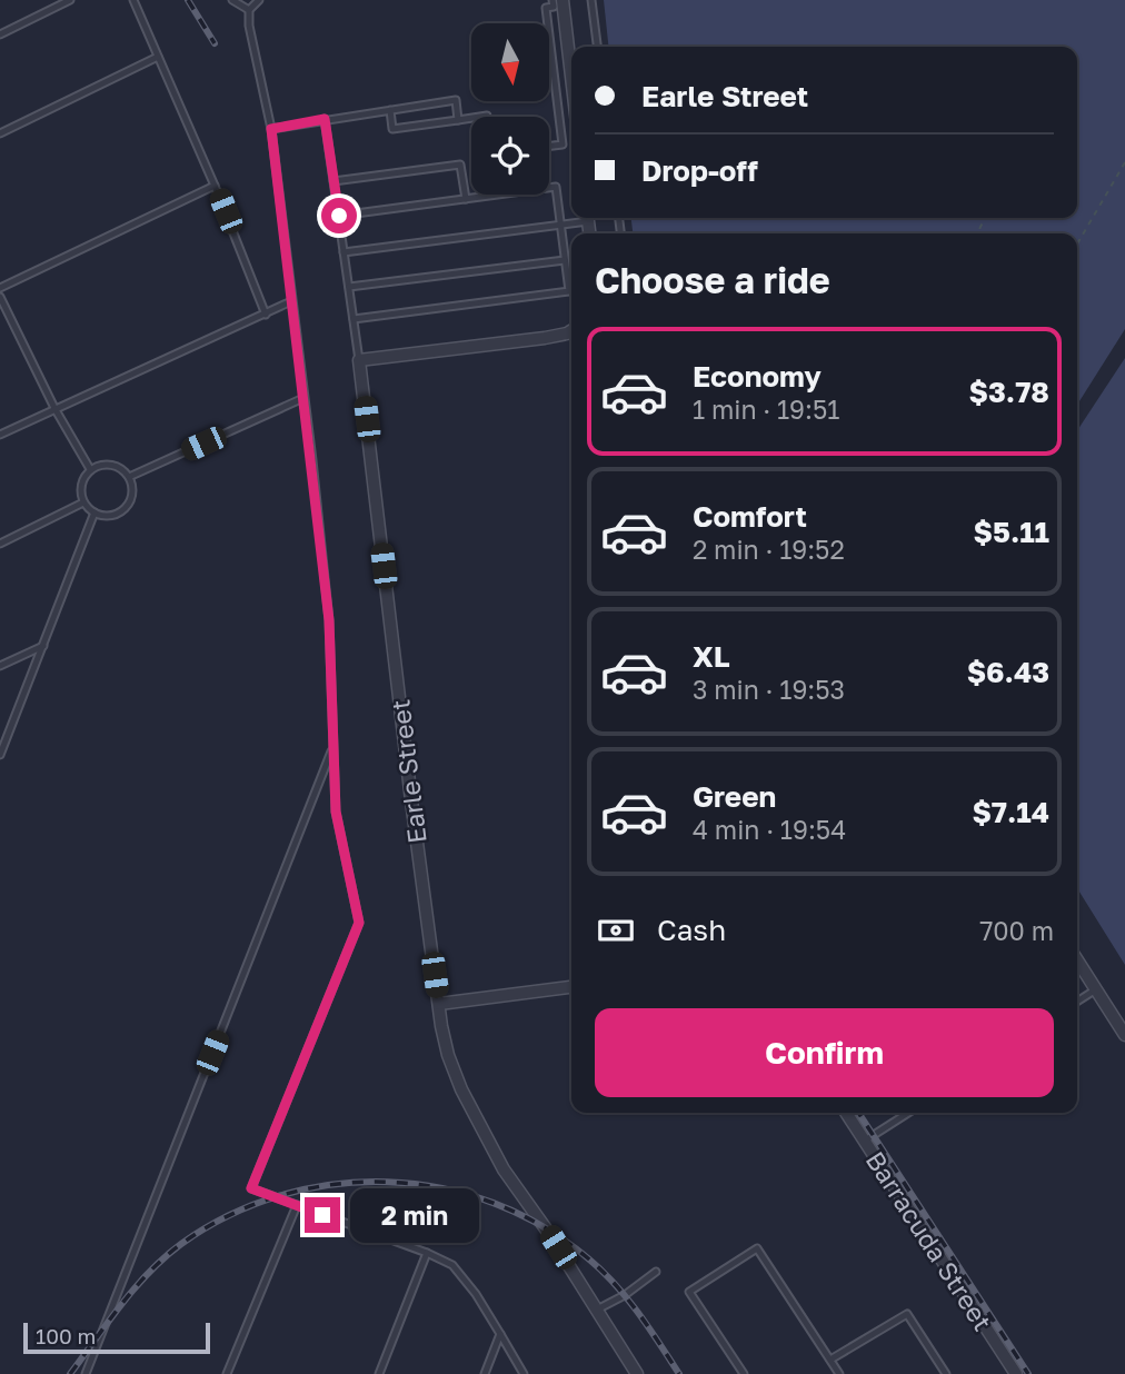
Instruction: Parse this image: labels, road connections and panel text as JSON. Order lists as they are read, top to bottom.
{
  "streets": {
    "street": ["Earle Street", "Barracuda Street"]
  },
  "scale_bar": "100 m",
  "north": "bottom",
  "page": {
    "banner": ["Earle Street", "Drop-off"],
    "heading": "Choose a ride",
    "list": [
      {
        "name": "Economy",
        "note": "1 min · 19:51",
        "value": "$3.78"
      },
      {
        "name": "Comfort",
        "note": "2 min · 19:52",
        "value": "$5.11"
      },
      {
        "name": "XL",
        "note": "3 min · 19:53",
        "value": "$6.43"
      },
      {
        "name": "Green",
        "note": "4 min · 19:54",
        "value": "$7.14"
      }
    ],
    "pay": ["Cash", "700 m"],
    "buttons": "Confirm",
    "bubble": "2 min",
    "scale": "100 m"
  }
}
